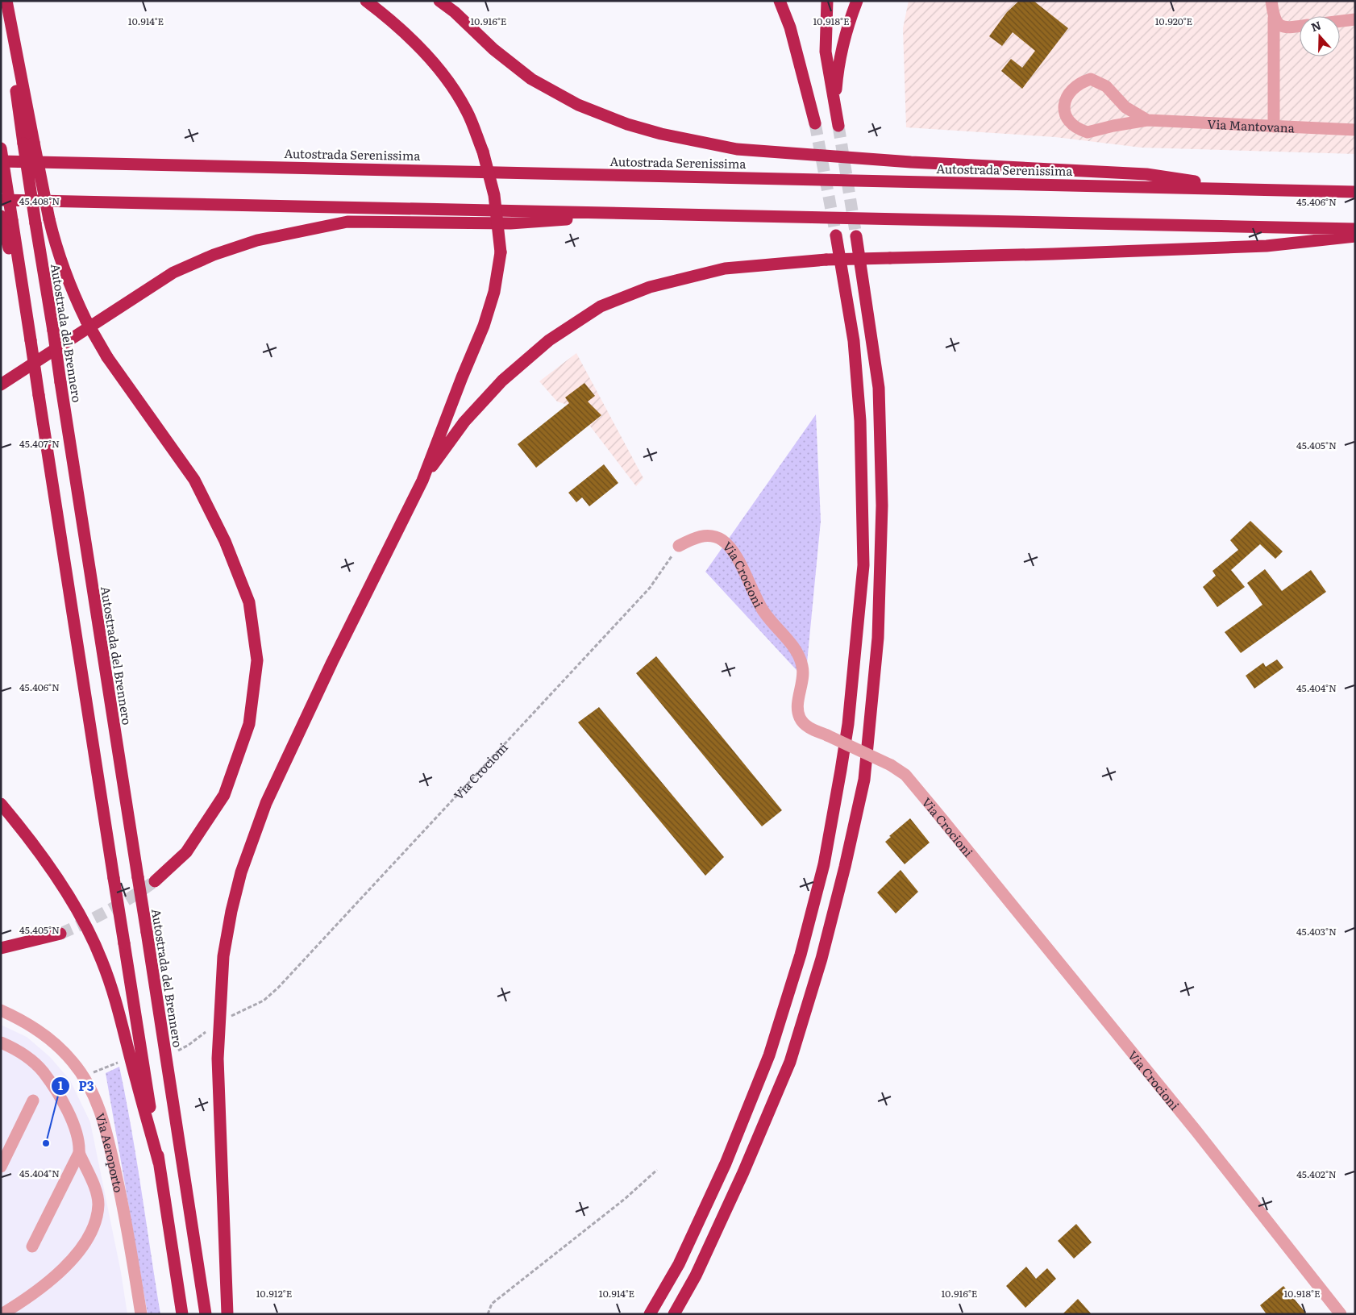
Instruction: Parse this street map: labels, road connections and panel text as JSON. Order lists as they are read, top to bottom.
{
  "streets": {
    "highway": ["Autostrada Serenissima", "Autostrada del Brennero"],
    "street": ["Via Mantovana", "Via Crocioni", "Via Aeroporto"]
  },
  "places": ["P3"],
  "north": "top",
  "coordinates": [
    "10.914°E",
    "10.916°E",
    "10.918°E",
    "10.920°E",
    "45.408°N",
    "45.406°N",
    "45.407°N",
    "45.405°N",
    "45.404°N",
    "45.403°N",
    "45.402°N",
    "10.912°E"
  ]
}
